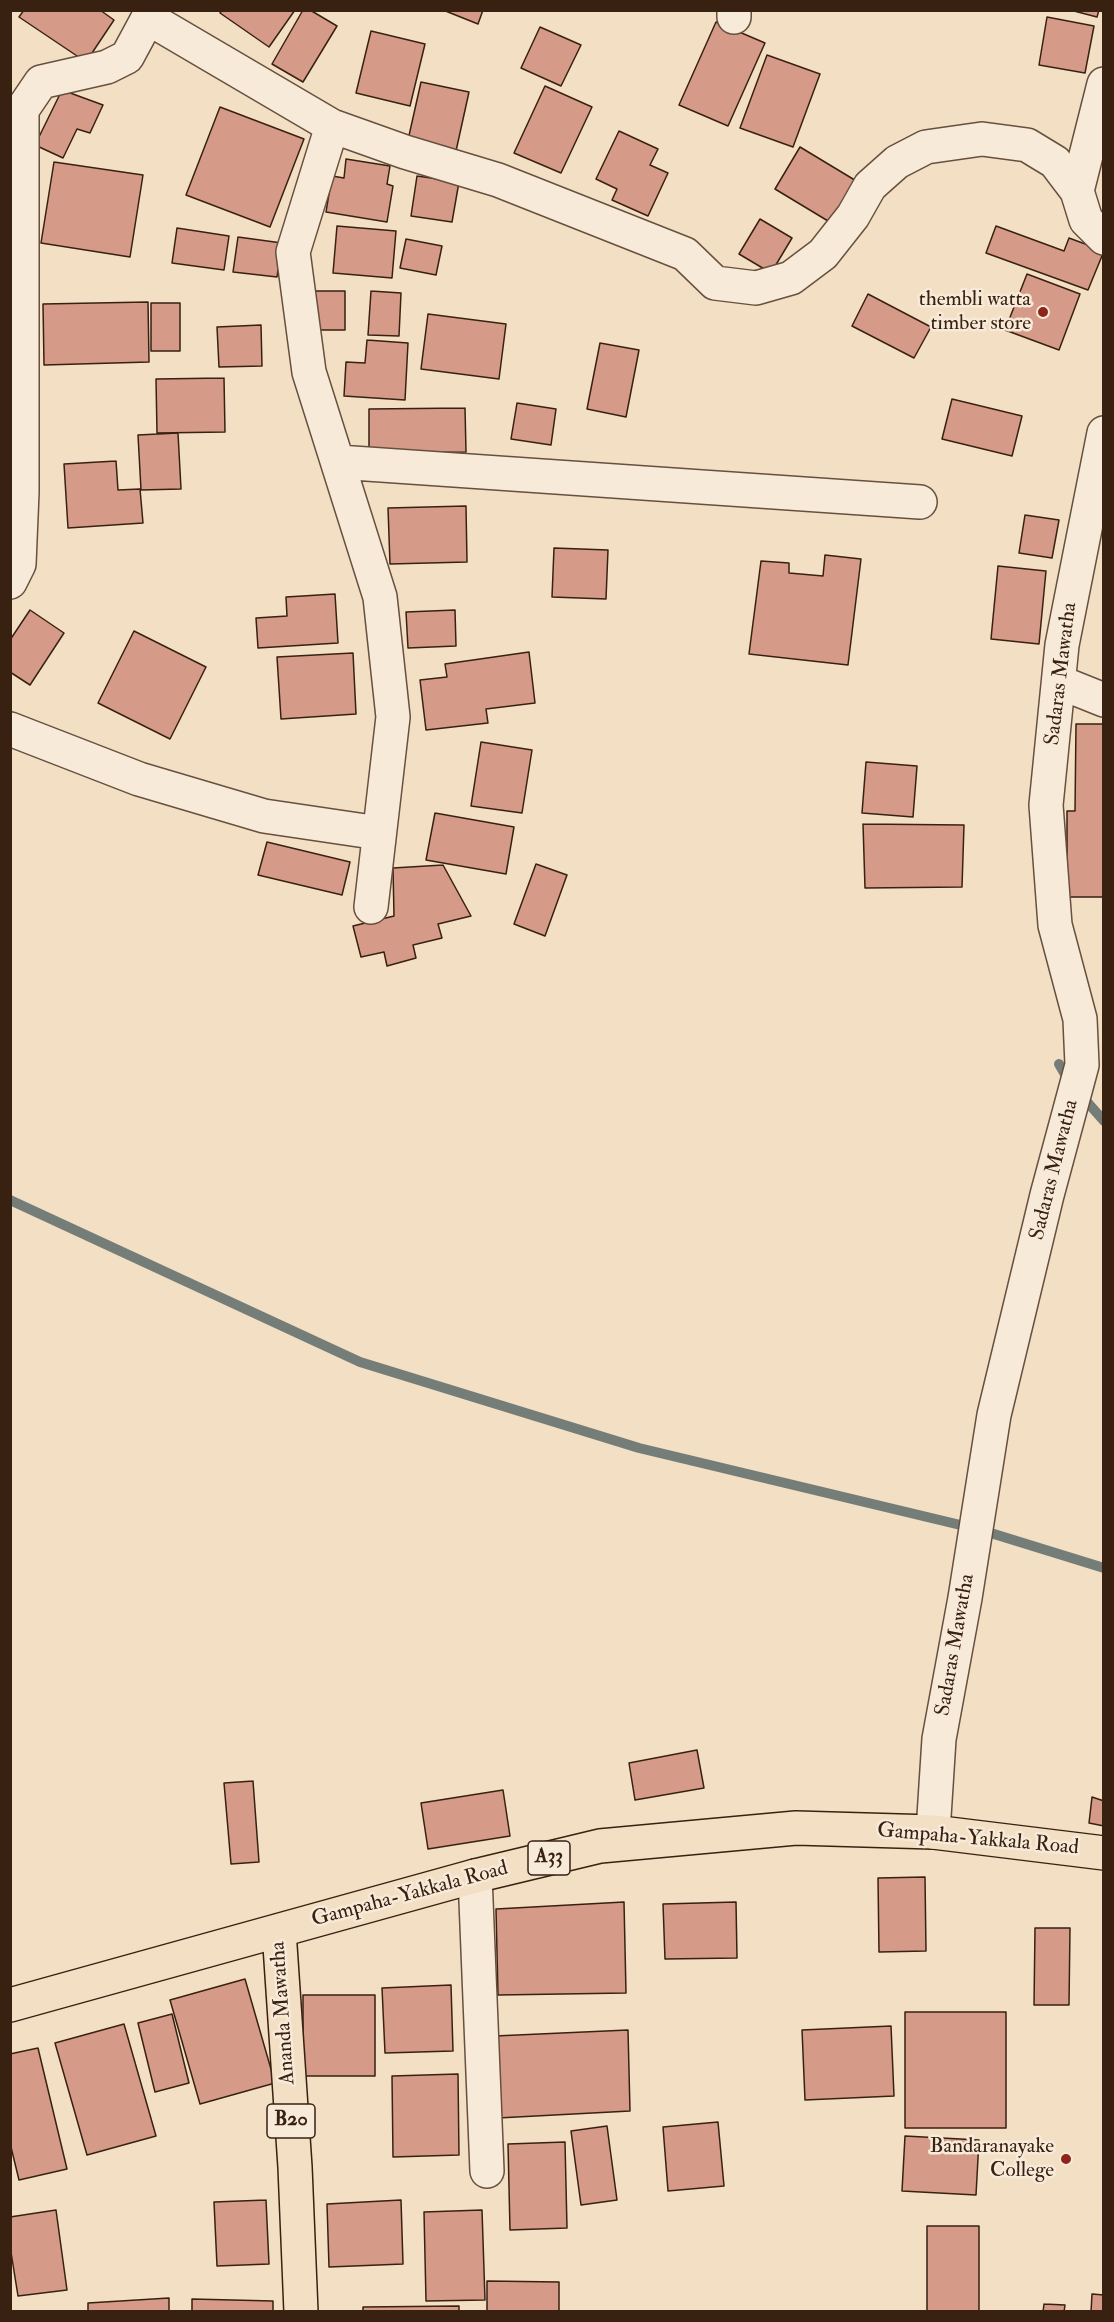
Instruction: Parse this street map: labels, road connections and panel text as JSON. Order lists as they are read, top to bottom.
{
  "streets": {
    "main road": [
      "Gampaha-Yakkala Road",
      "A33",
      "Ananda Mawatha",
      "B20"
    ],
    "street": ["Sadaras Mawatha"]
  },
  "crossings": [
    ["Sadaras Mawatha", "Gampaha-Yakkala Road"],
    ["Gampaha-Yakkala Road", "Ananda Mawatha"]
  ],
  "places": ["thembli watta timber store", "Bandaranayake College"]
}
